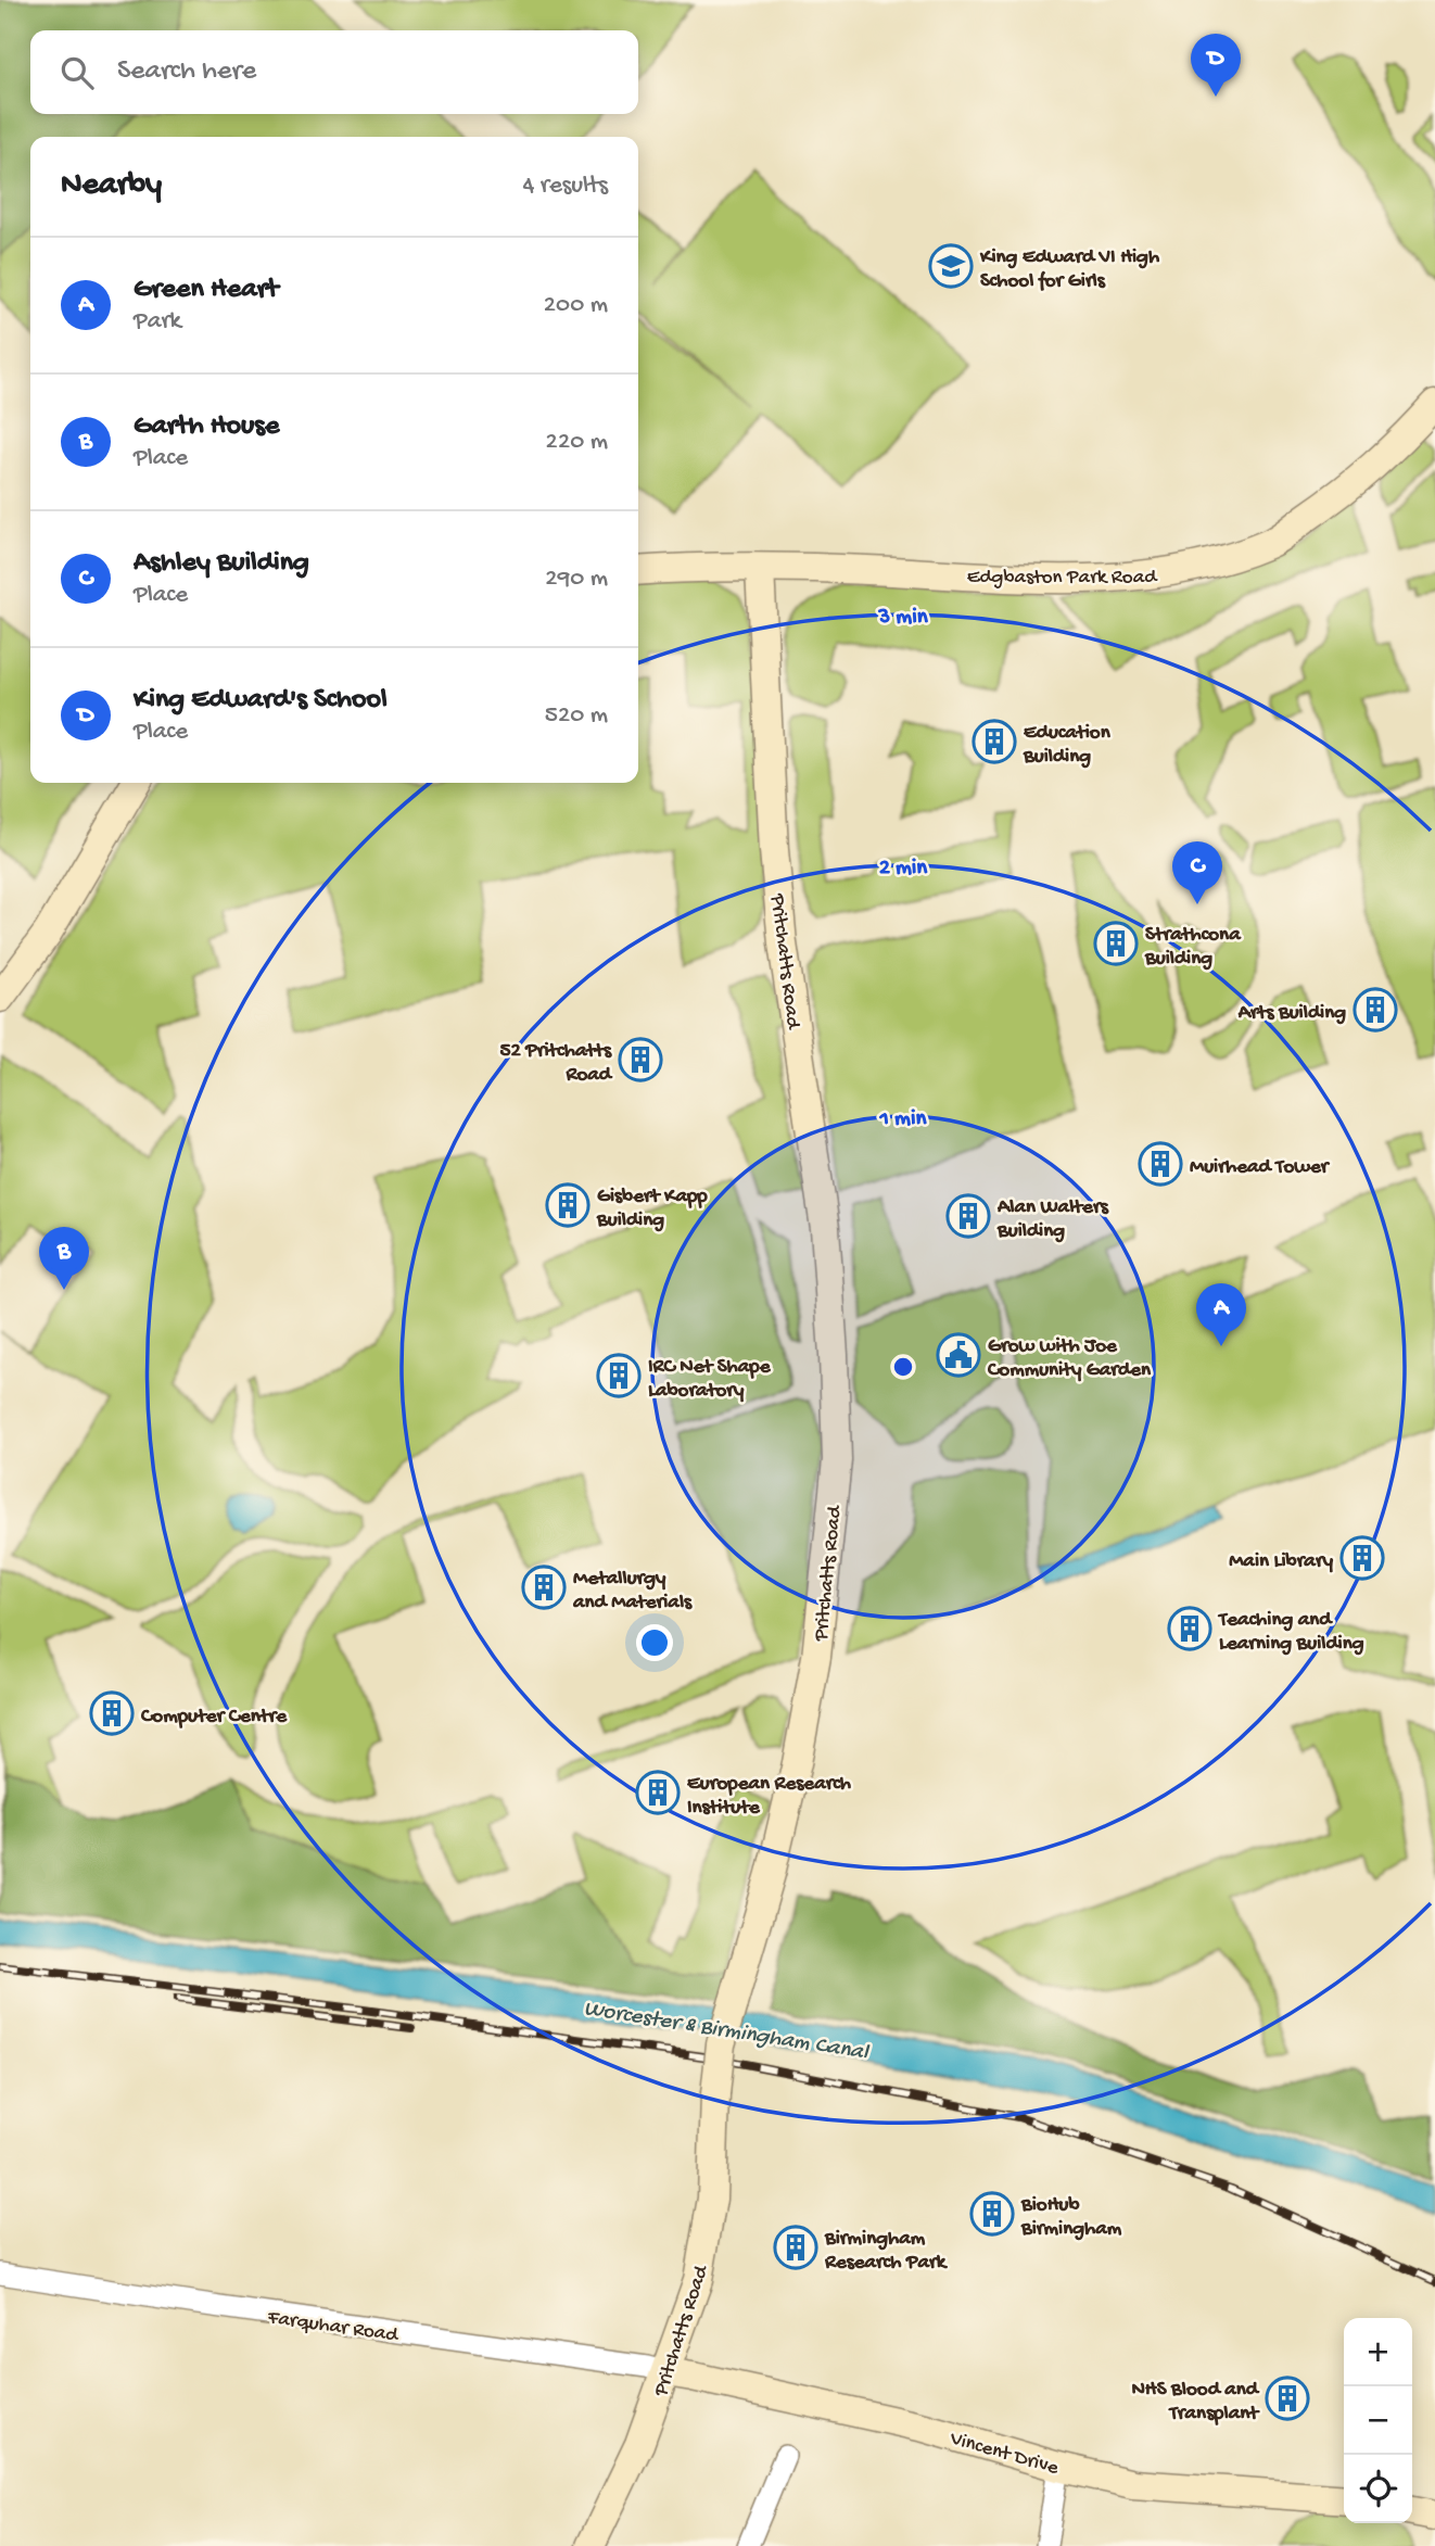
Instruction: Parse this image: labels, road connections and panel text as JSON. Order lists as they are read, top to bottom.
{
  "streets": {
    "street": [
      "Edgbaston Park Road",
      "Pritchatts Road",
      "Farquhar Road",
      "Vincent Drive"
    ]
  },
  "crossings": [
    ["Edgbaston Park Road", "Pritchatts Road"],
    ["Pritchatts Road", "Farquhar Road"],
    ["Pritchatts Road", "Vincent Drive"],
    ["Farquhar Road", "Vincent Drive"]
  ],
  "water": ["Worcester & Birmingham Canal"],
  "places": {
    "school or university": ["King Edward VI High School for Girls"],
    "building": [
      "Education Building",
      "Strathcona Building",
      "Arts Building",
      "52 Pritchatts Road",
      "Muirhead Tower",
      "Gisbert Kapp Building",
      "Alan Walters Building",
      "IRC Net Shape Laboratory",
      "Main Library",
      "Metallurgy and Materials",
      "Teaching and Learning Building",
      "Computer Centre",
      "European Research Institute",
      "BioHub Birmingham",
      "Birmingham Research Park",
      "NHS Blood and Transplant"
    ],
    "public building": ["Grow with Joe Community Garden"]
  },
  "page": {
    "search": "Search here",
    "pins": [
      "D",
      "C",
      "B",
      "A"
    ],
    "heading": ["Nearby", "4 results"],
    "list": [
      {
        "mark": "A",
        "name": "Green Heart",
        "note": "Park",
        "value": "200 m"
      },
      {
        "mark": "B",
        "name": "Garth House",
        "note": "Place",
        "value": "220 m"
      },
      {
        "mark": "C",
        "name": "Ashley Building",
        "note": "Place",
        "value": "290 m"
      },
      {
        "mark": "D",
        "name": "King Edward's School",
        "note": "Place",
        "value": "520 m"
      }
    ],
    "map_buttons": ["+", "−"]
  },
  "rings": ["3 min", "2 min", "1 min"]
}
